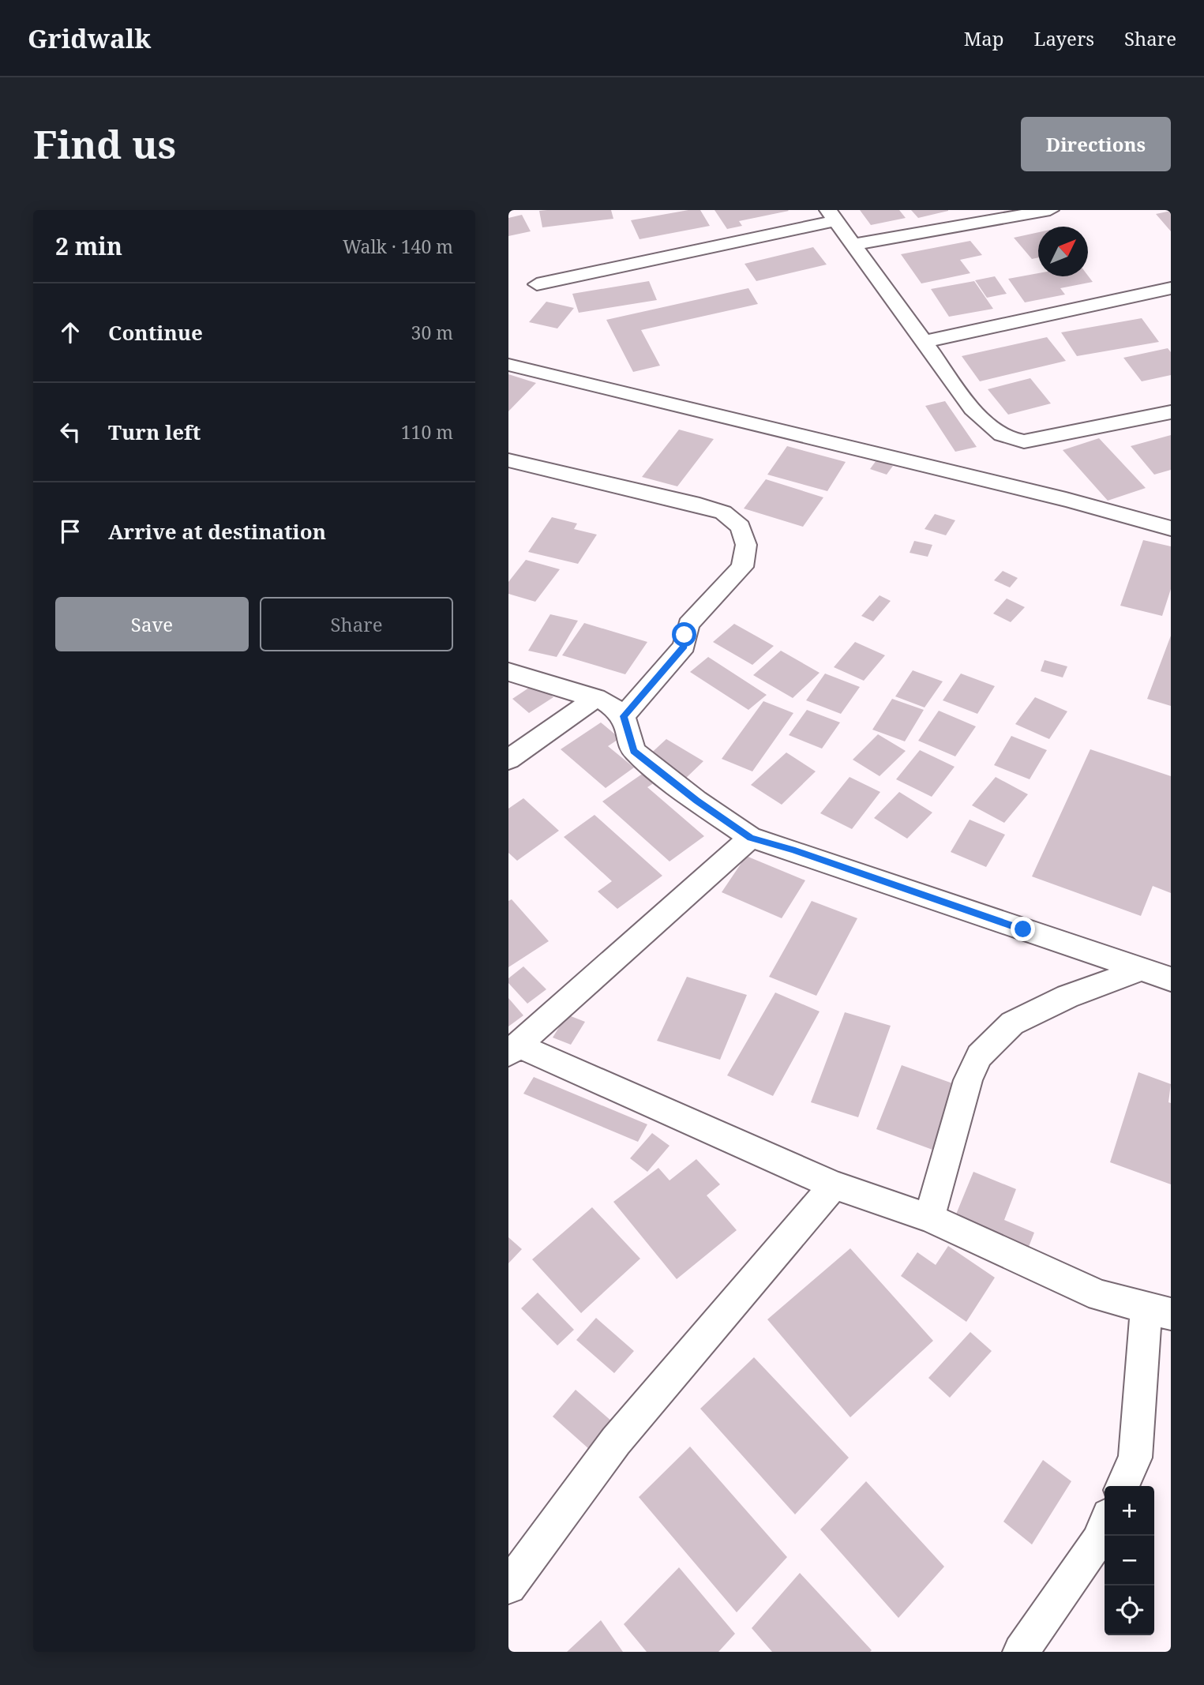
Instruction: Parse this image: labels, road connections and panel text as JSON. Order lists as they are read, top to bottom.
{
  "north": "top right",
  "page": {
    "header": "Gridwalk",
    "nav": ["Map", "Layers", "Share"],
    "buttons": [
      "Directions",
      ["Save", "Share"]
    ],
    "title": "Find us",
    "heading": ["2 min", "Walk · 140 m"],
    "list": [
      ["Continue", "30 m"],
      ["Turn left", "110 m"],
      "Arrive at destination"
    ],
    "map_buttons": ["+", "−"]
  }
}
